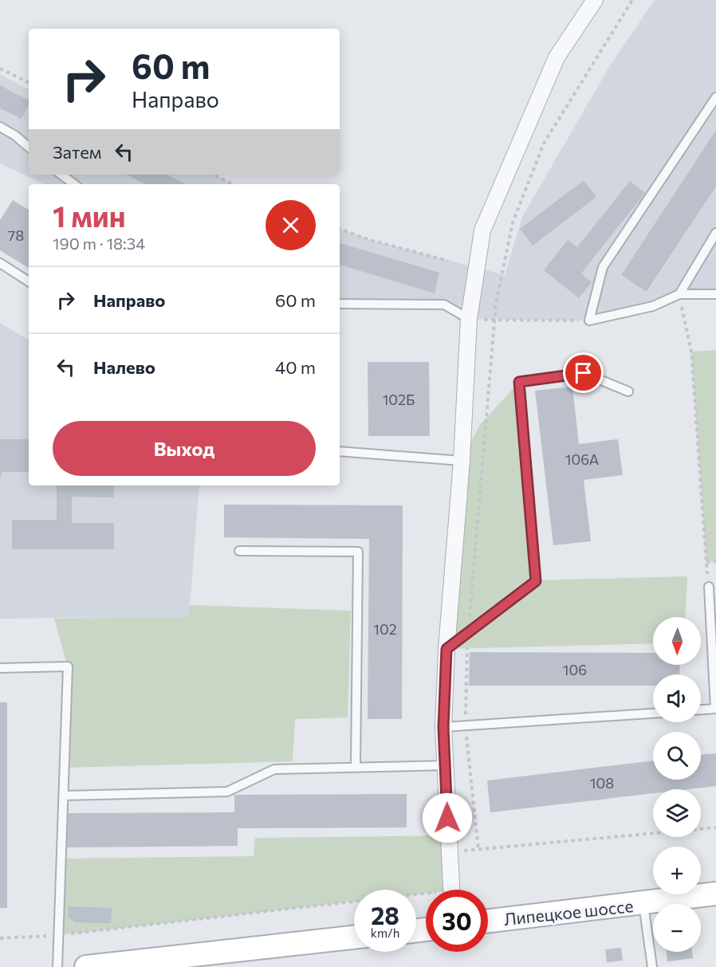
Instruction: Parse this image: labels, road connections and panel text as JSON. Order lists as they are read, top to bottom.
{
  "streets": {
    "main road": ["Липецкое шоссе"]
  },
  "house_numbers": [
    "78",
    "102Б",
    "106А",
    "102",
    "106",
    "108"
  ],
  "north": "bottom",
  "page": {
    "turn": ["60 m", "Направо"],
    "then": "Затем",
    "heading": ["1 мин", "190 m · 18:34"],
    "list": [
      {
        "name": "Направо",
        "value": "60 m"
      },
      {
        "name": "Налево",
        "value": "40 m"
      }
    ],
    "buttons": "Выход",
    "map_buttons": ["+", "−"],
    "speed": "28 km/h",
    "limit": "30"
  }
}
